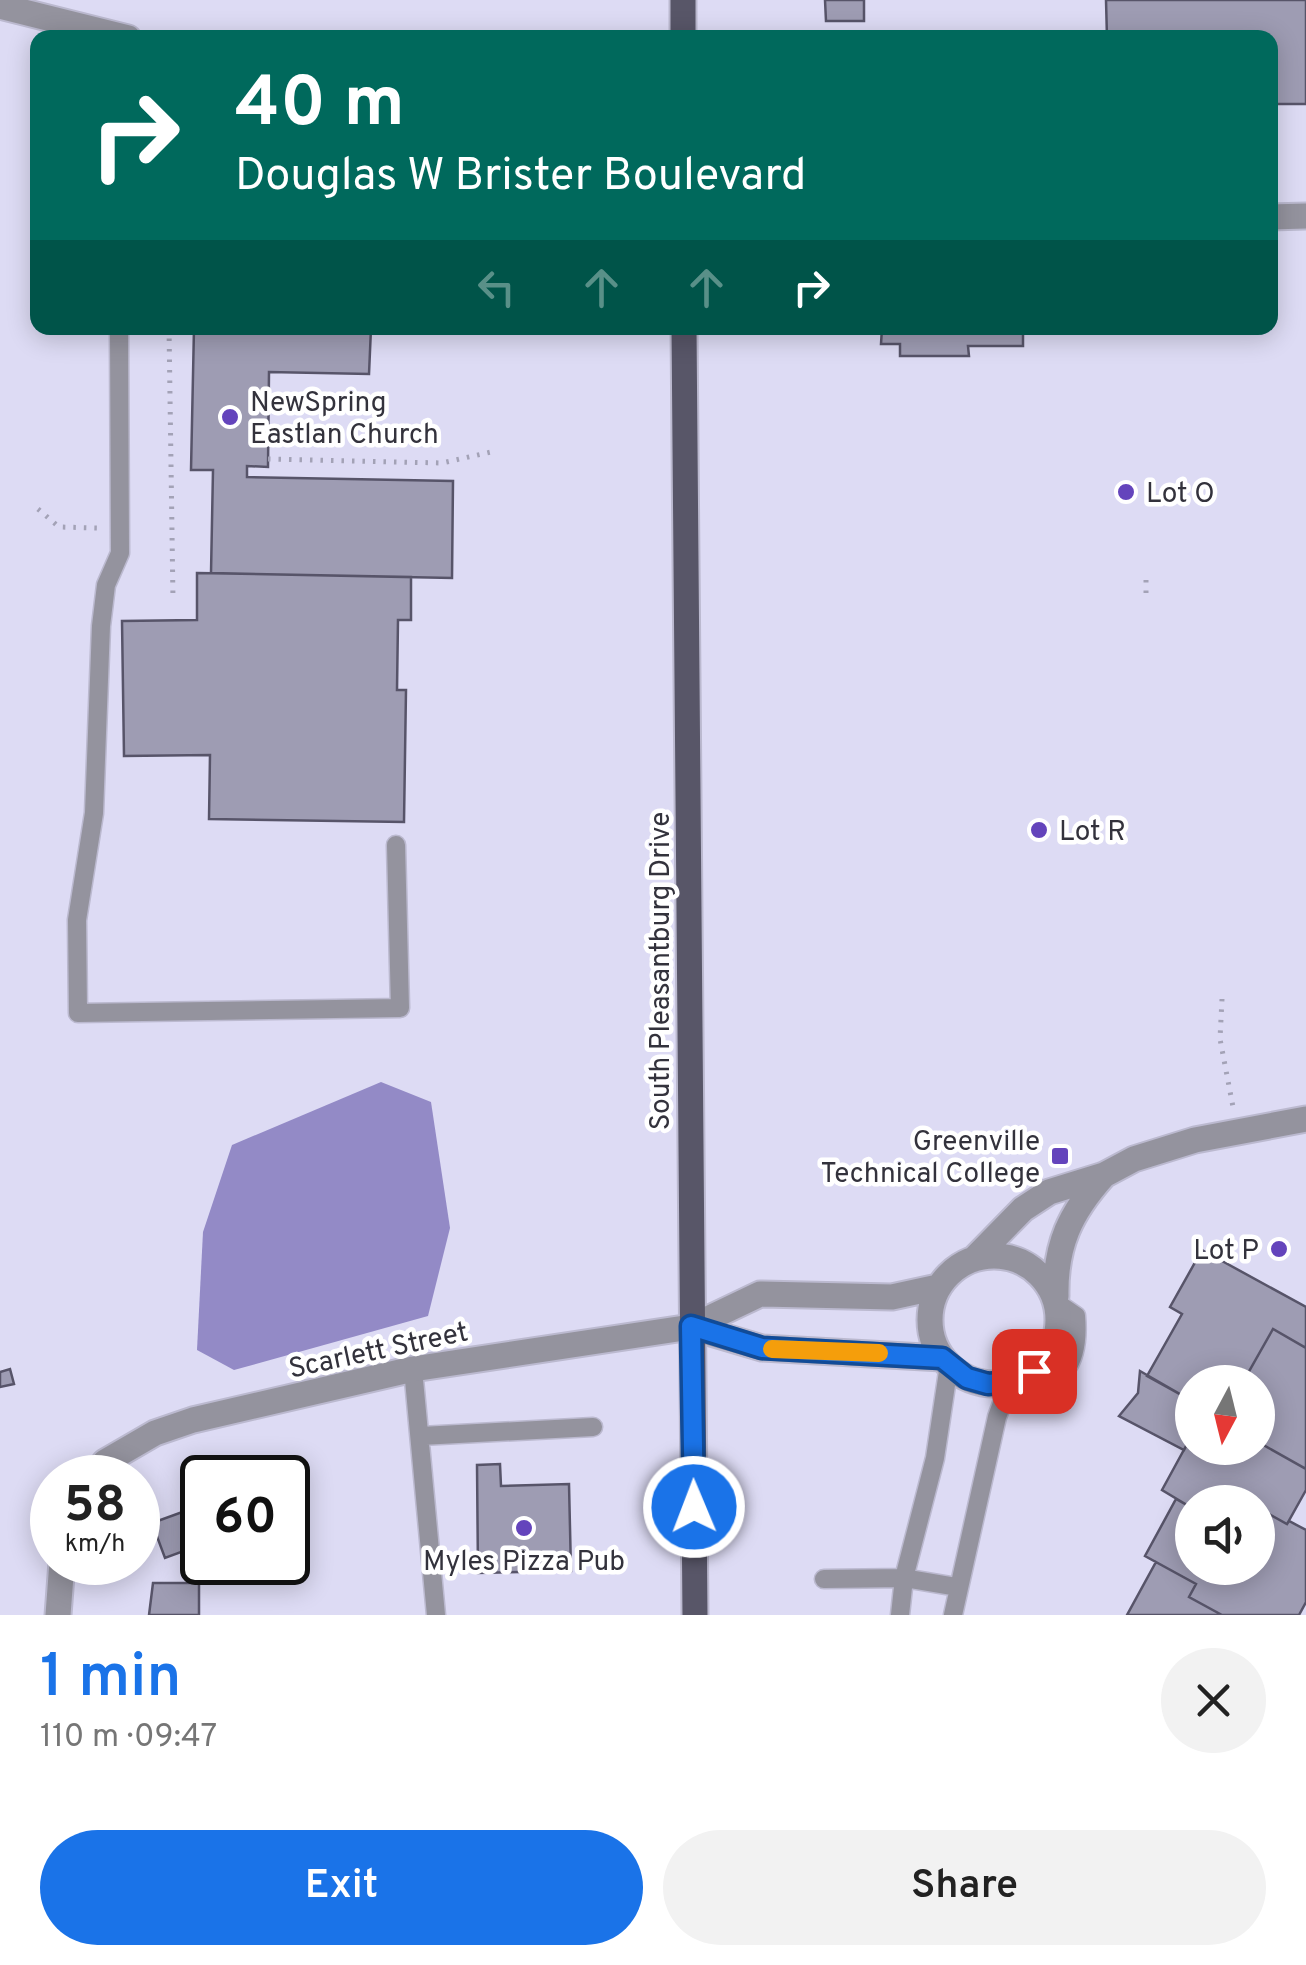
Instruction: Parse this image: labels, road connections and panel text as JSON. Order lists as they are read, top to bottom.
{
  "streets": {
    "main road": ["South Pleasantburg Drive"],
    "street": ["Scarlett Street"]
  },
  "crossings": [
    ["South Pleasantburg Drive", "Scarlett Street"]
  ],
  "places": {
    "other": [
      "NewSpring Eastlan Church",
      "Lot O",
      "Lot R",
      "Lot P",
      "Myles Pizza Pub"
    ],
    "transit": ["Greenville Technical College"]
  },
  "north": "bottom",
  "page": {
    "turn": ["40 m", "Douglas W Brister Boulevard"],
    "speed": "58 km/h",
    "limit": "60",
    "heading": ["1 min", "110 m · 09:47"],
    "buttons": ["Exit", "Share"]
  }
}
